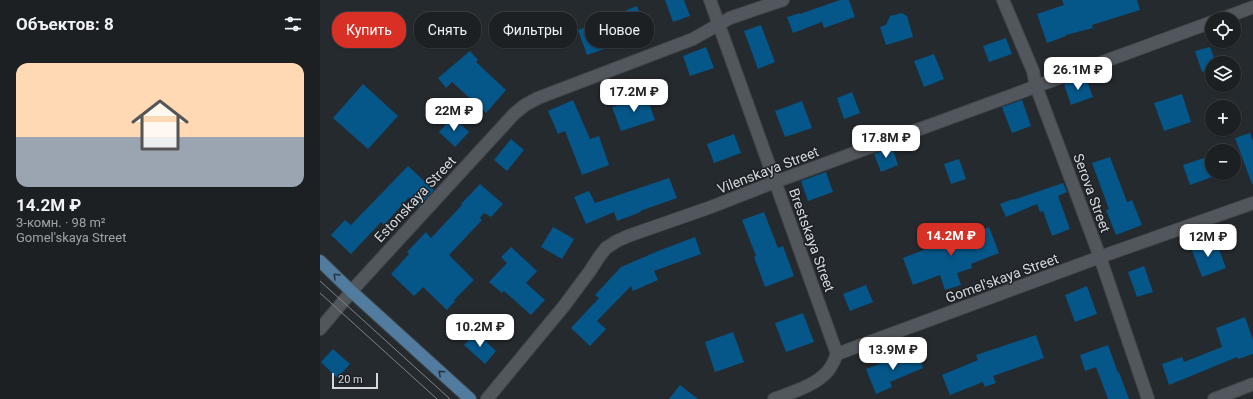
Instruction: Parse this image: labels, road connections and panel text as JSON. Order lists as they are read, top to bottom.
{
  "streets": {
    "street": [
      "Vilenskaya Street",
      "Serova Street",
      "Estonskaya Street",
      "Brestskaya Street",
      "Gomel'skaya Street"
    ]
  },
  "crossings": [
    ["Vilenskaya Street", "Serova Street"],
    ["Vilenskaya Street", "Brestskaya Street"],
    ["Serova Street", "Gomel'skaya Street"],
    ["Estonskaya Street", "Brestskaya Street"],
    ["Brestskaya Street", "Gomel'skaya Street"]
  ],
  "scale_bar": "20 m",
  "page": {
    "heading": "Объектов: 8",
    "map_buttons": ["+", "−"],
    "chip": [
      "Купить",
      "Снять",
      "Фильтры",
      "Новое"
    ],
    "list": [
      {
        "name": "14.2M ₽",
        "note": "3-комн. · 98 m² · Gomel'skaya Street"
      }
    ],
    "price": [
      "26.1M ₽",
      "17.2M ₽",
      "22M ₽",
      "17.8M ₽",
      "14.2M ₽",
      "12M ₽",
      "10.2M ₽",
      "13.9M ₽"
    ],
    "scale": "20 m"
  }
}
